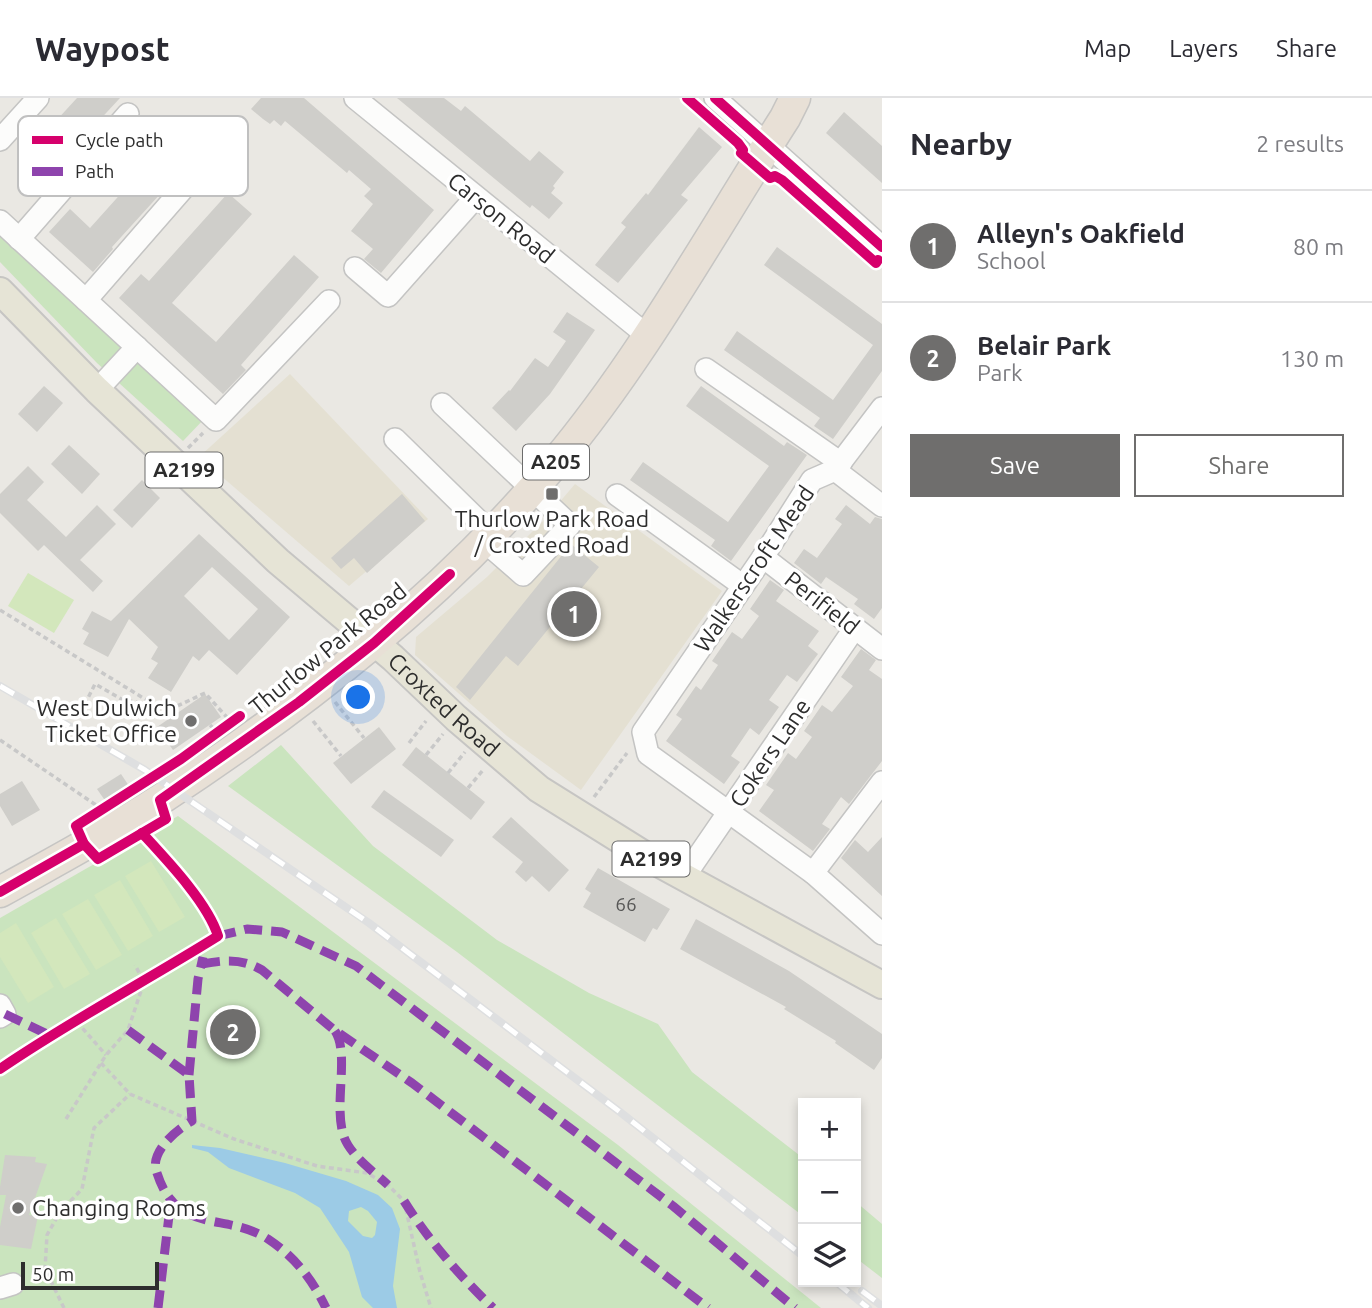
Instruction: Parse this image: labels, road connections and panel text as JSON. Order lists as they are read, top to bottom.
{
  "streets": {
    "highway": ["A205", "Thurlow Park Road"],
    "main road": ["A2199", "Croxted Road"],
    "street": [
      "Carson Road",
      "Walkerscroft Mead",
      "Perifield",
      "Cokers Lane"
    ]
  },
  "crossings": [
    ["Carson Road", "Thurlow Park Road"],
    ["Walkerscroft Mead", "Perifield"],
    ["Perifield", "Cokers Lane"],
    ["Thurlow Park Road", "Croxted Road"],
    ["Croxted Road", "Cokers Lane"]
  ],
  "places": {
    "transit": ["Thurlow Park Road / Croxted Road"],
    "other": ["West Dulwich Ticket Office", "Changing Rooms"]
  },
  "house_numbers": ["66"],
  "legend": ["Cycle path", "Path"],
  "scale_bar": "50 m",
  "page": {
    "header": "Waypost",
    "nav": ["Map", "Layers", "Share"],
    "heading": ["Nearby", "2 results"],
    "list": [
      {
        "mark": "1",
        "name": "Alleyn's Oakfield",
        "note": "School",
        "value": "80 m"
      },
      {
        "mark": "2",
        "name": "Belair Park",
        "note": "Park",
        "value": "130 m"
      }
    ],
    "buttons": ["Save", "Share"],
    "pins": ["1", "2"],
    "map_buttons": ["+", "−"],
    "scale": "50 m"
  }
}
